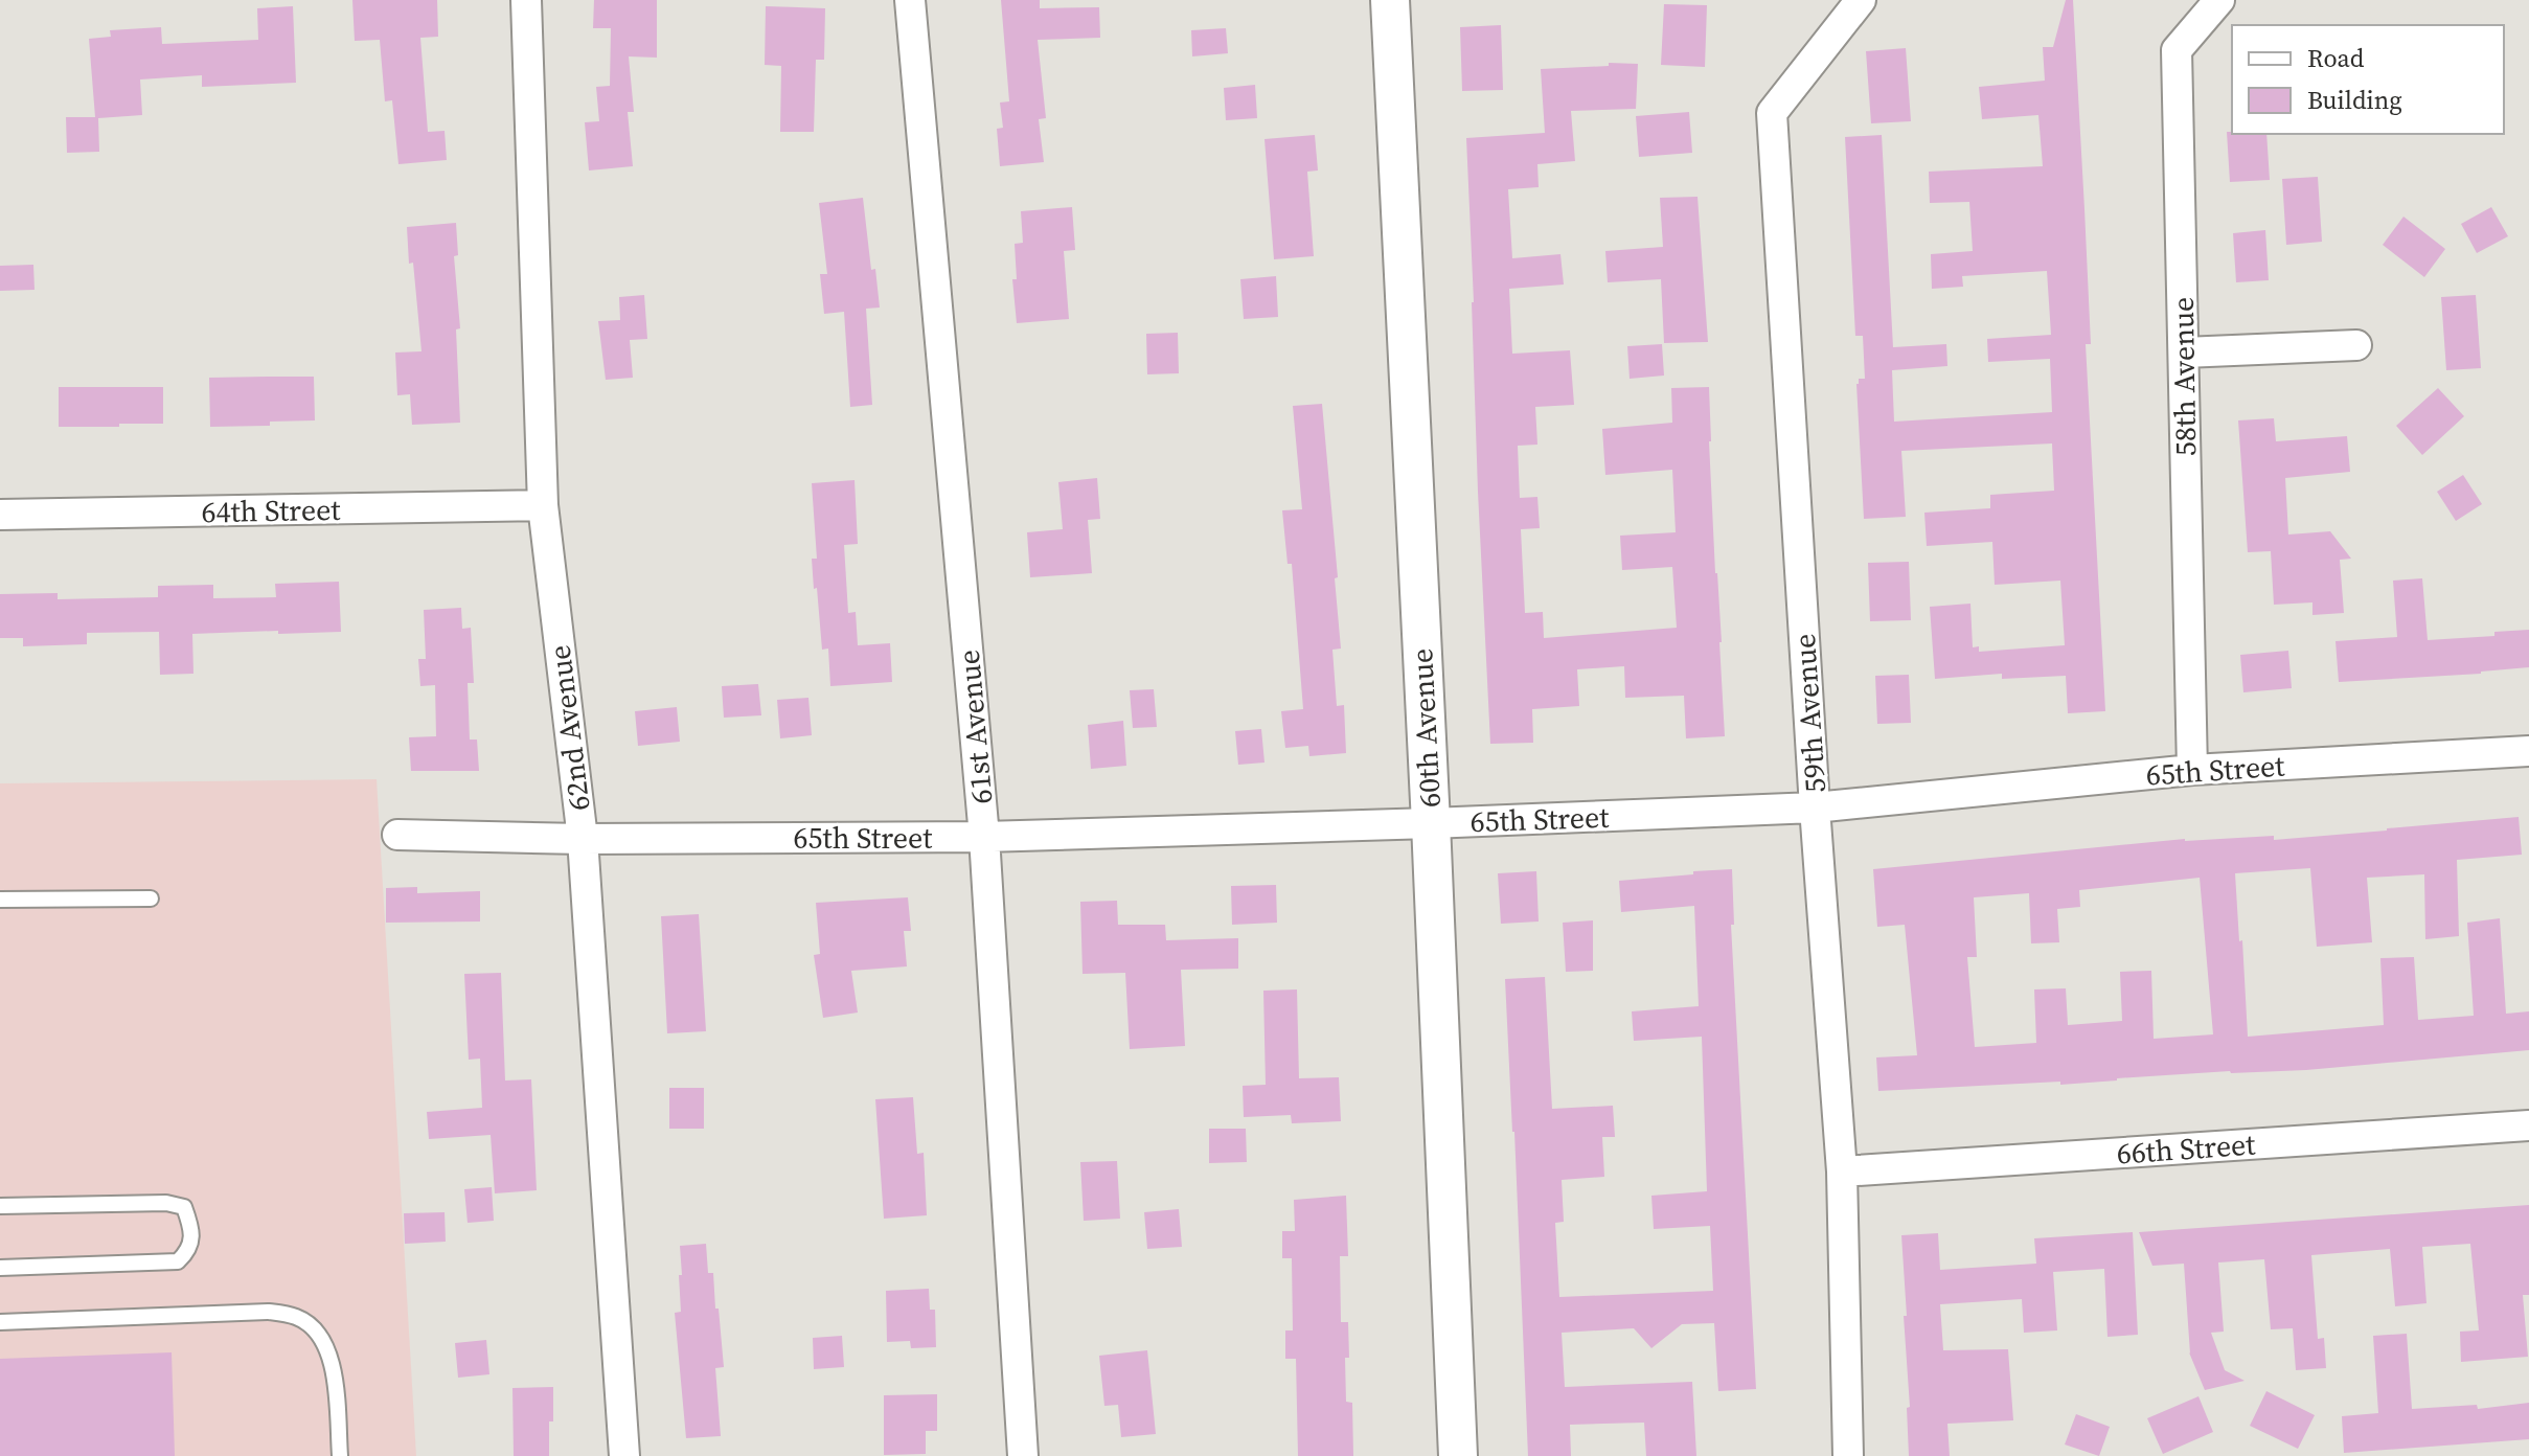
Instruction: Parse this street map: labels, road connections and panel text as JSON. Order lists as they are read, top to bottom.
{
  "streets": {
    "street": [
      "58th Avenue",
      "64th Street",
      "59th Avenue",
      "61st Avenue",
      "62nd Avenue",
      "60th Avenue",
      "65th Street",
      "66th Street"
    ]
  },
  "crossings": [
    ["58th Avenue", "65th Street"],
    ["64th Street", "62nd Avenue"],
    ["59th Avenue", "65th Street"],
    ["59th Avenue", "66th Street"],
    ["61st Avenue", "65th Street"],
    ["62nd Avenue", "65th Street"],
    ["60th Avenue", "65th Street"]
  ],
  "legend": ["Road", "Building"]
}
